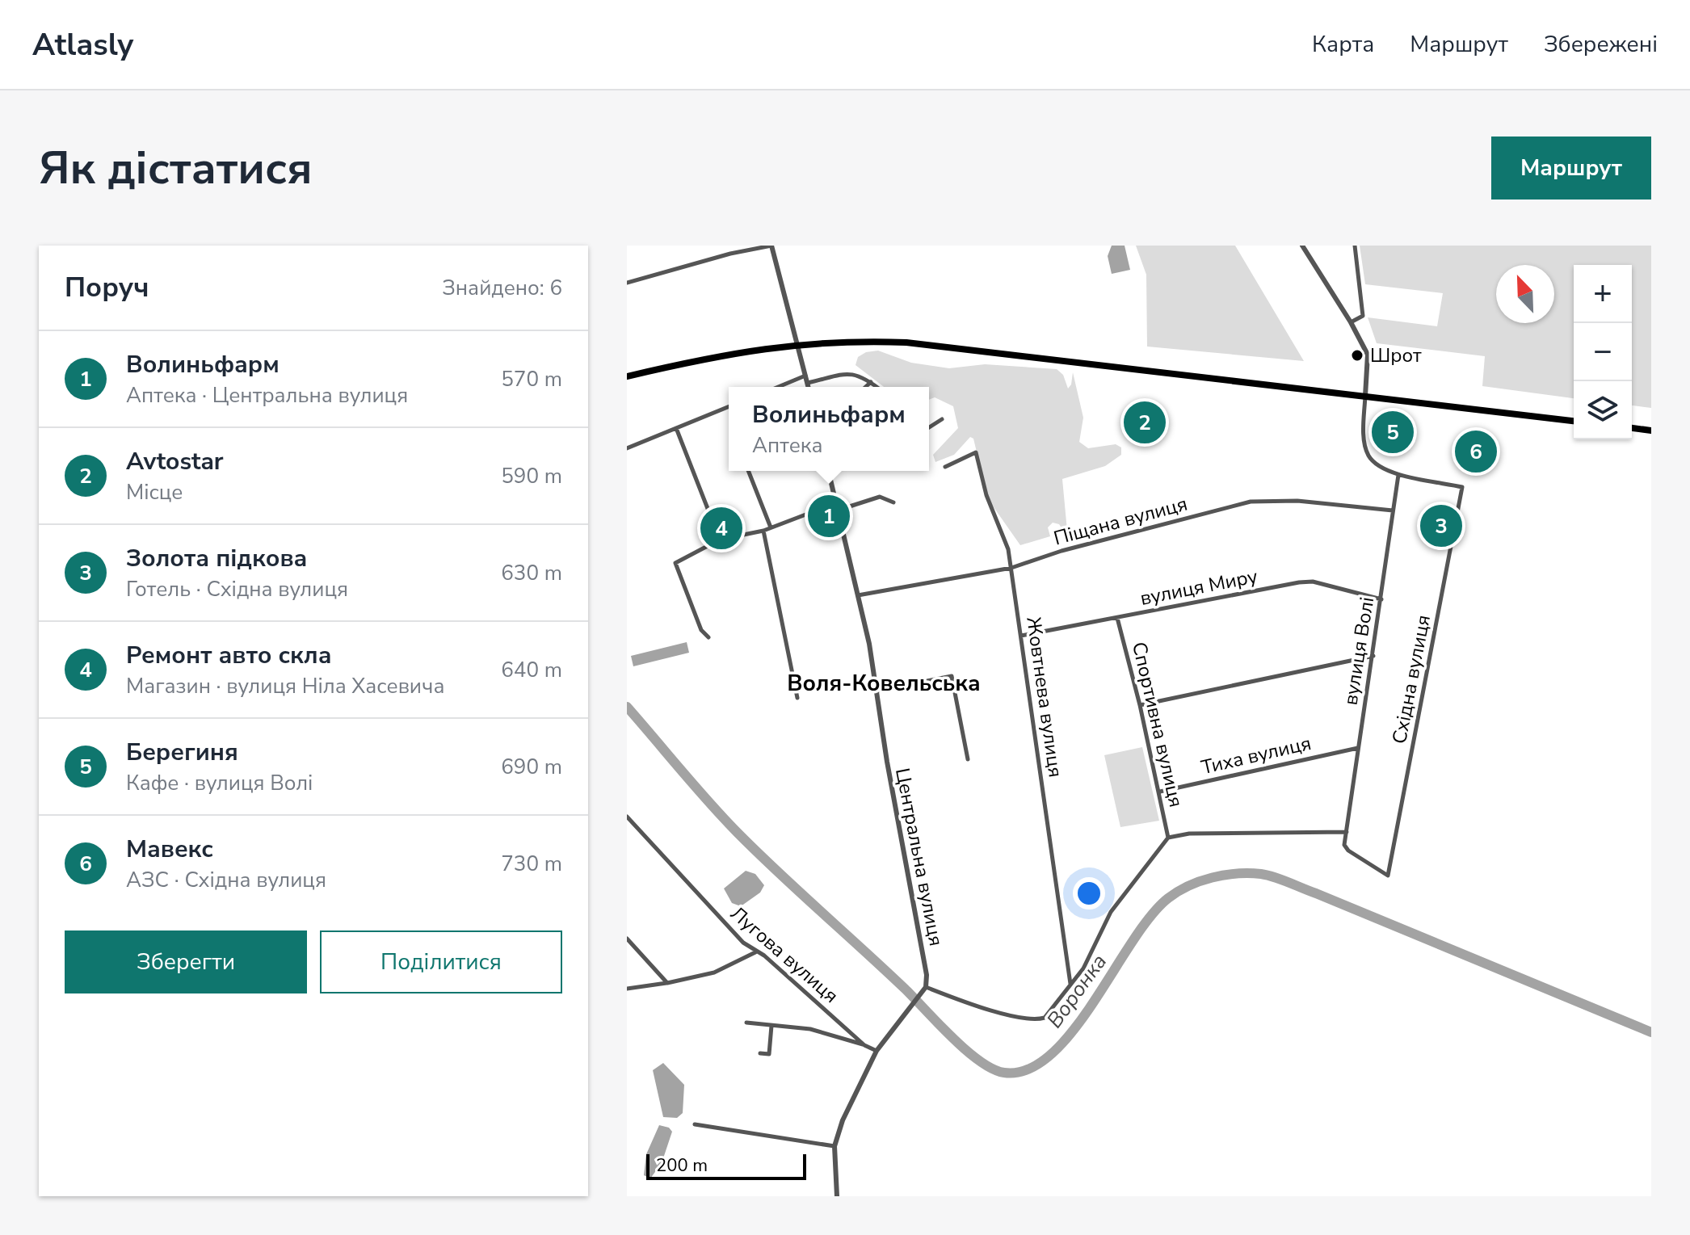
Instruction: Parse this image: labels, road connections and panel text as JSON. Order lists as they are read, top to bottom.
{
  "streets": {
    "street": [
      "Піщана вулиця",
      "вулиця Миру",
      "вулиця Волі",
      "Східна вулиця",
      "Жовтнева вулиця",
      "Спортивна вулиця",
      "Тиха вулиця",
      "Центральна вулиця",
      "Лугова вулиця"
    ]
  },
  "crossings": [
    ["Піщана вулиця", "вулиця Волі"],
    ["Піщана вулиця", "Жовтнева вулиця"],
    ["Піщана вулиця", "Центральна вулиця"],
    ["вулиця Миру", "вулиця Волі"],
    ["вулиця Миру", "Жовтнева вулиця"],
    ["вулиця Миру", "Спортивна вулиця"],
    ["вулиця Волі", "Східна вулиця"],
    ["вулиця Волі", "Тиха вулиця"],
    ["Спортивна вулиця", "Тиха вулиця"]
  ],
  "districts": ["Воля-Ковельська"],
  "water": ["Воронка"],
  "places": ["Шрот"],
  "scale_bar": "200 m",
  "north": "top left",
  "page": {
    "header": "Atlasly",
    "nav": ["Карта", "Маршрут", "Збережені"],
    "buttons": [
      "Маршрут",
      ["Зберегти", "Поділитися"]
    ],
    "title": "Як дістатися",
    "heading": ["Поруч", "Знайдено: 6"],
    "map_buttons": ["+", "−"],
    "list": [
      {
        "mark": "1",
        "name": "Волиньфарм",
        "note": "Аптека · Центральна вулиця",
        "value": "570 m"
      },
      {
        "mark": "2",
        "name": "Avtostar",
        "note": "Місце",
        "value": "590 m"
      },
      {
        "mark": "3",
        "name": "Золота підкова",
        "note": "Готель · Східна вулиця",
        "value": "630 m"
      },
      {
        "mark": "4",
        "name": "Ремонт авто скла",
        "note": "Магазин · вулиця Ніла Хасевича",
        "value": "640 m"
      },
      {
        "mark": "5",
        "name": "Берегиня",
        "note": "Кафе · вулиця Волі",
        "value": "690 m"
      },
      {
        "mark": "6",
        "name": "Мавекс",
        "note": "АЗС · Східна вулиця",
        "value": "730 m"
      }
    ],
    "popup": ["Волиньфарм", "Аптека"],
    "pins": [
      "2",
      "5",
      "6",
      "1",
      "3",
      "4"
    ],
    "scale": "200 m"
  }
}
